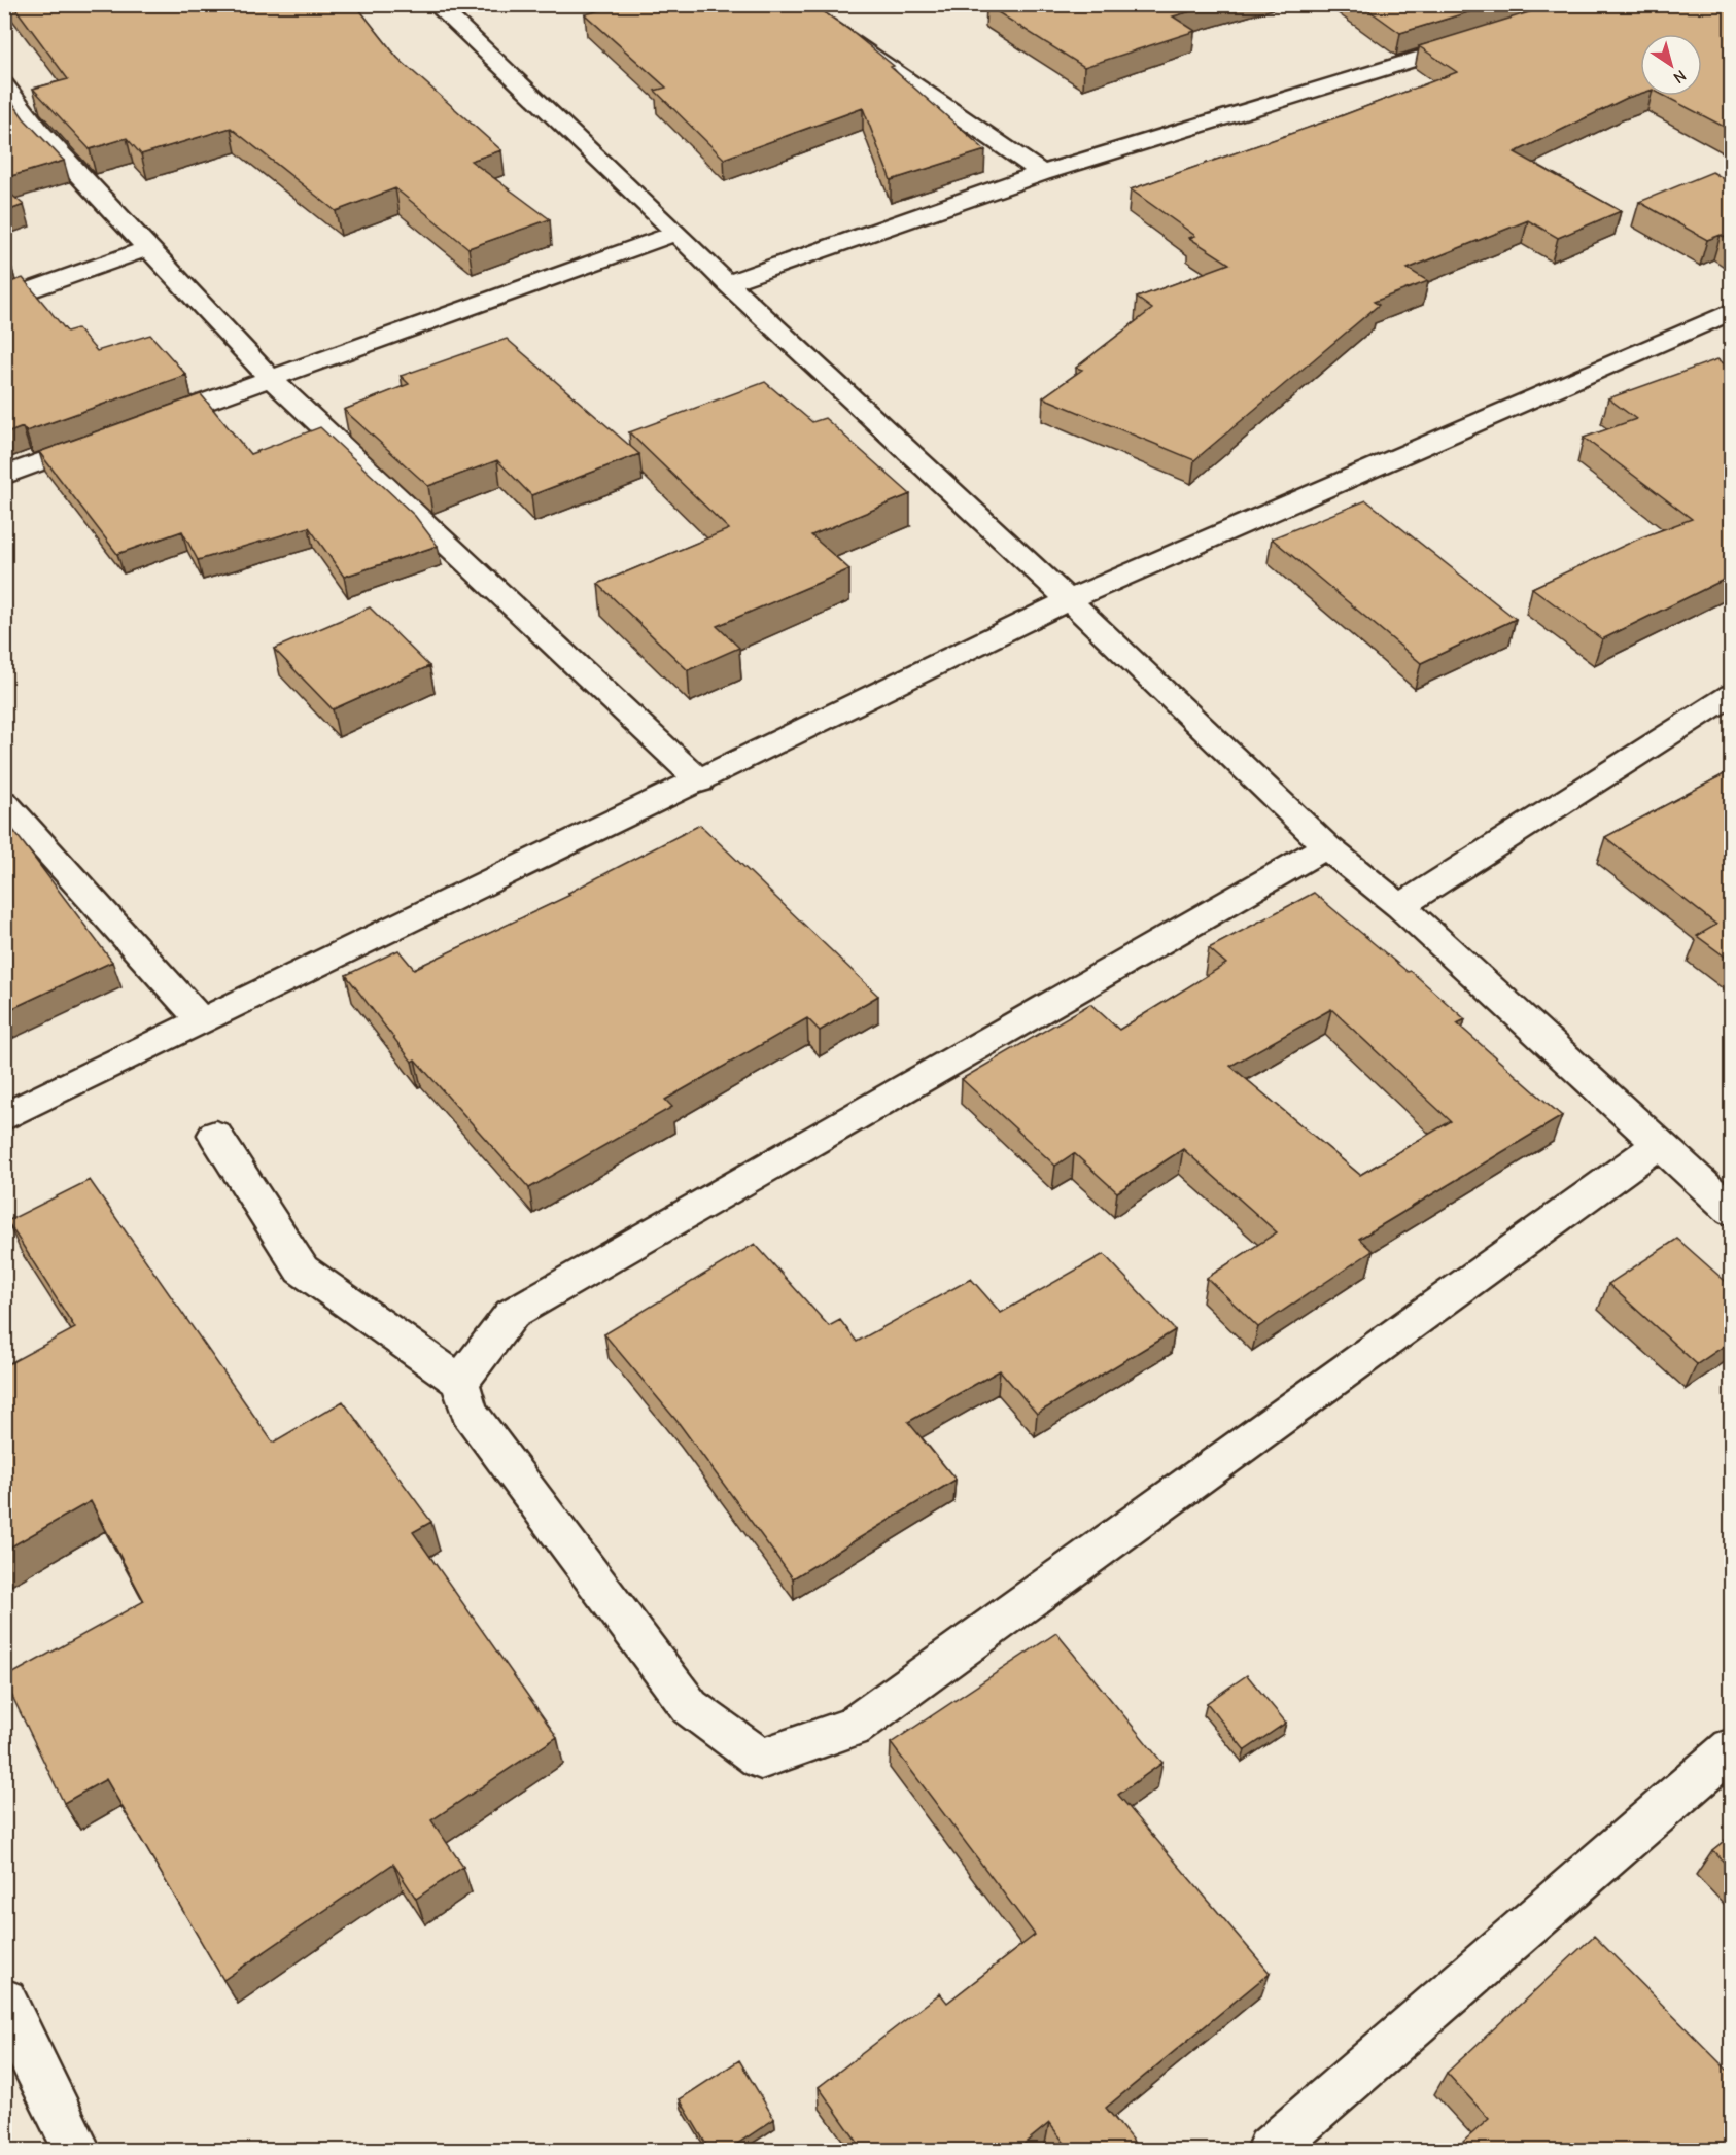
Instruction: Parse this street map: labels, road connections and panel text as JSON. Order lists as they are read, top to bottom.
{
  "north": "bottom right"
}
